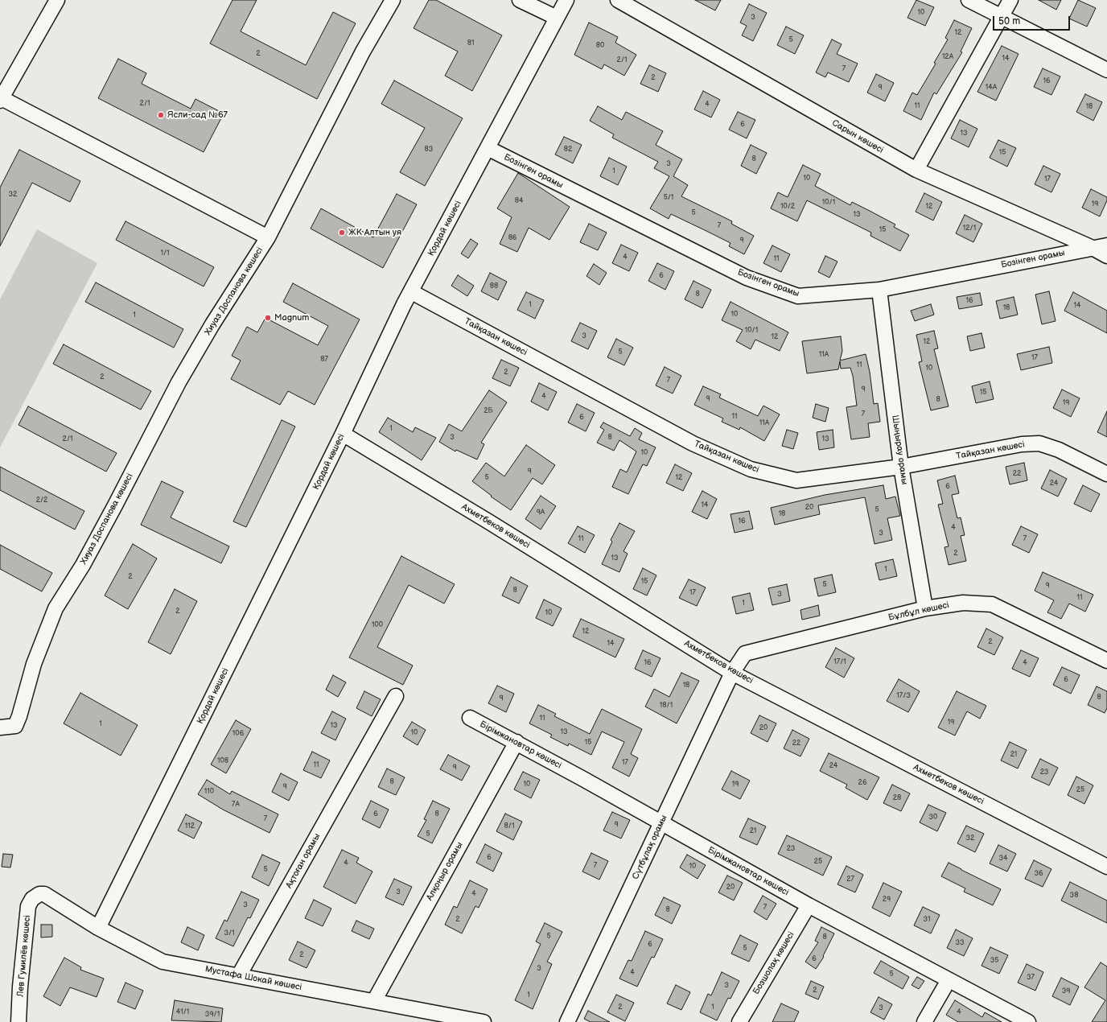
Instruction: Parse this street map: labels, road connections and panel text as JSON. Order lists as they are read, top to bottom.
{
  "streets": {
    "street": [
      "Сарын көшесі",
      "Бозінген орамы",
      "Қордай көшесі",
      "Хиуаз Доспанова көшесі",
      "Тайқазан көшесі",
      "Шыңырау орамы",
      "Ахметбеков көшесі",
      "Бұлбұл көшесі",
      "Бірімжановтар көшесі",
      "Cүтбұлақ орамы",
      "Ақтоған орамы",
      "Алқоңыр орамы",
      "Лев Гумилёв көшесі",
      "Бозшолақ көшесі",
      "Мустафа Шокай көшесі"
    ]
  },
  "crossings": [
    ["Сарын көшесі", "Бозінген орамы"],
    ["Бозінген орамы", "Қордай көшесі"],
    ["Бозінген орамы", "Шыңырау орамы"],
    ["Қордай көшесі", "Тайқазан көшесі"],
    ["Қордай көшесі", "Ахметбеков көшесі"],
    ["Қордай көшесі", "Мустафа Шокай көшесі"],
    ["Тайқазан көшесі", "Шыңырау орамы"],
    ["Шыңырау орамы", "Бұлбұл көшесі"],
    ["Ахметбеков көшесі", "Бұлбұл көшесі"],
    ["Ахметбеков көшесі", "Cүтбұлақ орамы"],
    ["Бұлбұл көшесі", "Cүтбұлақ орамы"],
    ["Бірімжановтар көшесі", "Cүтбұлақ орамы"],
    ["Бірімжановтар көшесі", "Алқоңыр орамы"],
    ["Бірімжановтар көшесі", "Бозшолақ көшесі"],
    ["Ақтоған орамы", "Мустафа Шокай көшесі"],
    ["Алқоңыр орамы", "Мустафа Шокай көшесі"],
    ["Лев Гумилёв көшесі", "Мустафа Шокай көшесі"]
  ],
  "places": ["Ясли-сад №67", "ЖК Алтын уя", "Magnum"],
  "house_numbers": [
    "10",
    "3",
    "12",
    "5",
    "81",
    "80",
    "2",
    "12А",
    "14",
    "2/1",
    "7",
    "2",
    "16",
    "9",
    "14А",
    "2/1",
    "4",
    "11",
    "18",
    "6",
    "13",
    "83",
    "82",
    "15",
    "8",
    "3",
    "1",
    "10",
    "17",
    "32",
    "5/1",
    "84",
    "10/1",
    "19",
    "10/2",
    "12",
    "5",
    "13",
    "7",
    "12/1",
    "15",
    "86",
    "9",
    "1/1",
    "4",
    "11",
    "6",
    "88",
    "8",
    "16",
    "1",
    "14",
    "18",
    "10",
    "1",
    "10/1",
    "3",
    "12",
    "12",
    "5",
    "11А",
    "17",
    "87",
    "11",
    "10",
    "2",
    "2",
    "7",
    "9",
    "15",
    "4",
    "9",
    "8",
    "19",
    "2Б",
    "7",
    "11",
    "6",
    "11А",
    "1",
    "3",
    "8",
    "2/1",
    "13",
    "10",
    "9",
    "22",
    "5",
    "12",
    "24",
    "6",
    "2/2",
    "14",
    "20",
    "5",
    "9А",
    "18",
    "16",
    "4",
    "3",
    "11",
    "7",
    "2",
    "13",
    "1",
    "2",
    "15",
    "5",
    "9",
    "8",
    "17",
    "3",
    "11",
    "1",
    "2",
    "10",
    "100",
    "12",
    "2",
    "14",
    "17/1",
    "16",
    "4",
    "6",
    "18",
    "17/3",
    "8",
    "9",
    "18/1",
    "11",
    "19",
    "1",
    "13",
    "20",
    "13",
    "10",
    "106",
    "15",
    "22",
    "21",
    "108",
    "17",
    "11",
    "24",
    "9",
    "23",
    "8",
    "26",
    "10",
    "19",
    "9",
    "25",
    "110",
    "28",
    "7А",
    "6",
    "8",
    "30",
    "7",
    "9",
    "112",
    "8/1",
    "21",
    "5",
    "32",
    "23",
    "6",
    "34",
    "25",
    "4",
    "7",
    "10",
    "5",
    "36",
    "27",
    "20",
    "3",
    "4",
    "38",
    "29",
    "3",
    "7",
    "8",
    "2",
    "31",
    "3/1",
    "5",
    "8",
    "33",
    "6",
    "5",
    "2",
    "6",
    "35",
    "3",
    "4",
    "5",
    "37",
    "3",
    "2",
    "39",
    "1",
    "2",
    "1",
    "3",
    "41/1",
    "4",
    "39/1"
  ],
  "scale_bar": "50 m"
}
